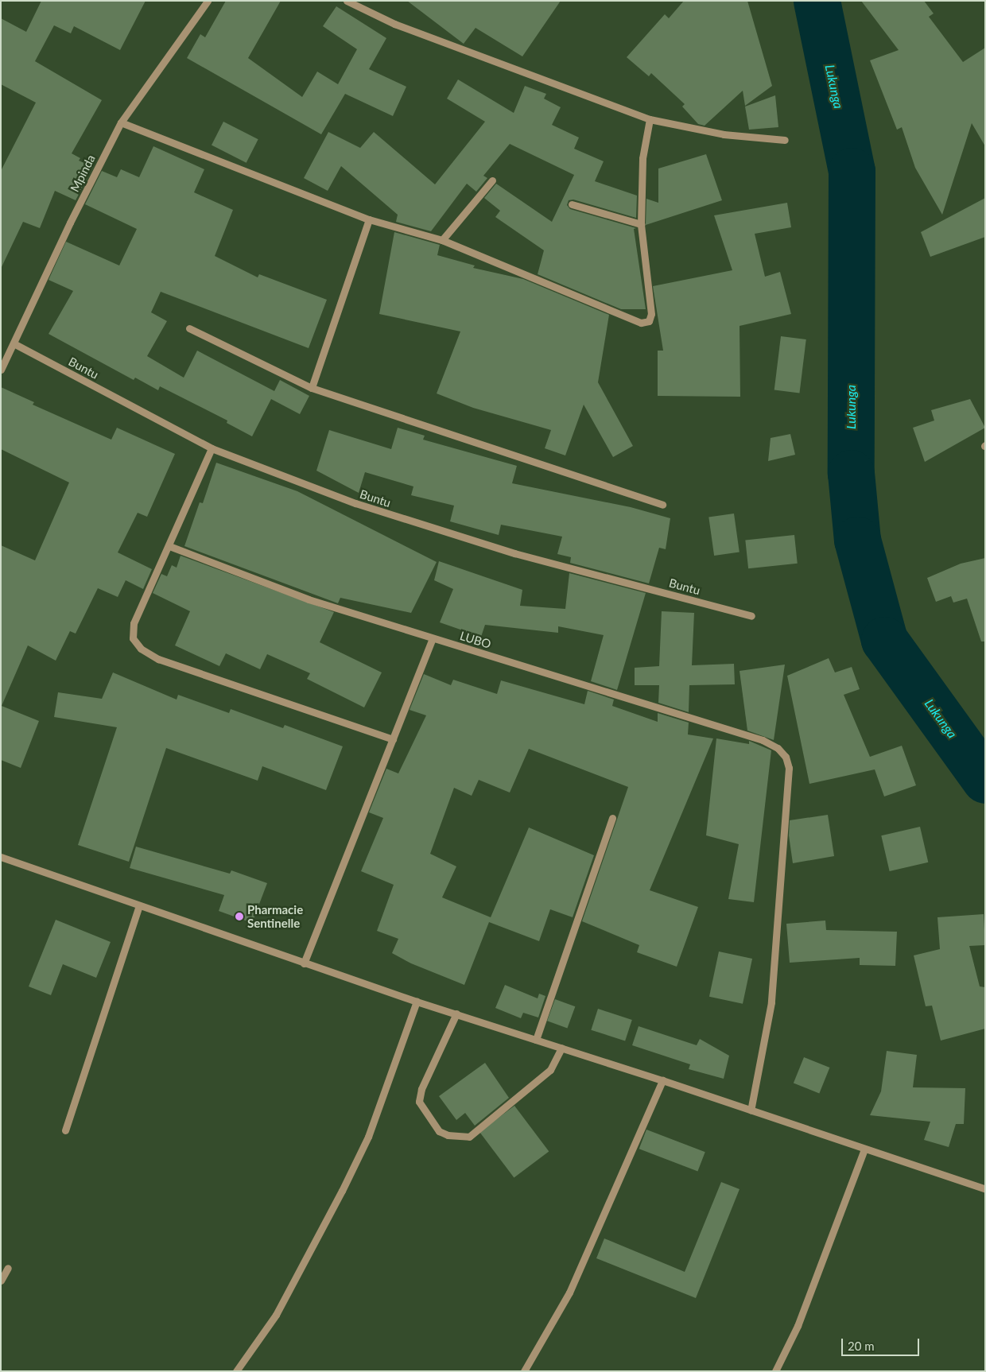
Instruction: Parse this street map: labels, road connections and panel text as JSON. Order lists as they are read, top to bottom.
{
  "streets": {
    "street": ["Mpinda", "Buntu", "LUBO"]
  },
  "crossings": [
    ["Mpinda", "Buntu"]
  ],
  "water": ["Lukunga"],
  "places": ["Pharmacie Sentinelle"],
  "scale_bar": "20 m"
}
